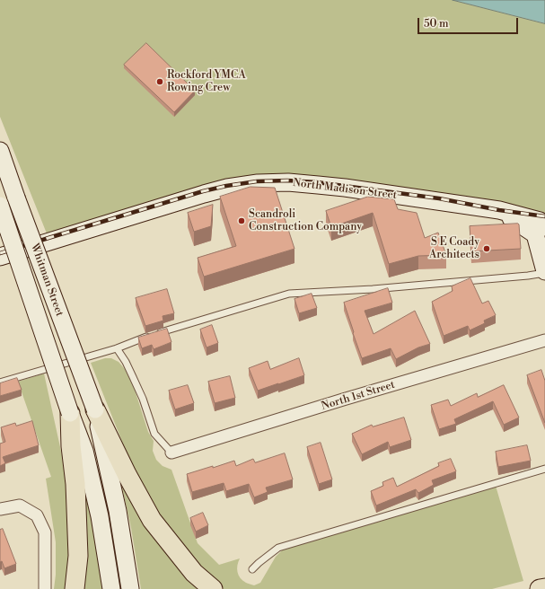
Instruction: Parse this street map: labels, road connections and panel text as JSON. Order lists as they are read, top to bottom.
{
  "streets": {
    "main road": ["North Madison Street", "Whitman Street"],
    "street": ["North 1st Street"]
  },
  "places": ["Rockford YMCA Rowing Crew", "Scandroli Construction Company", "S E Coady Architects"],
  "scale_bar": "50 m"
}
